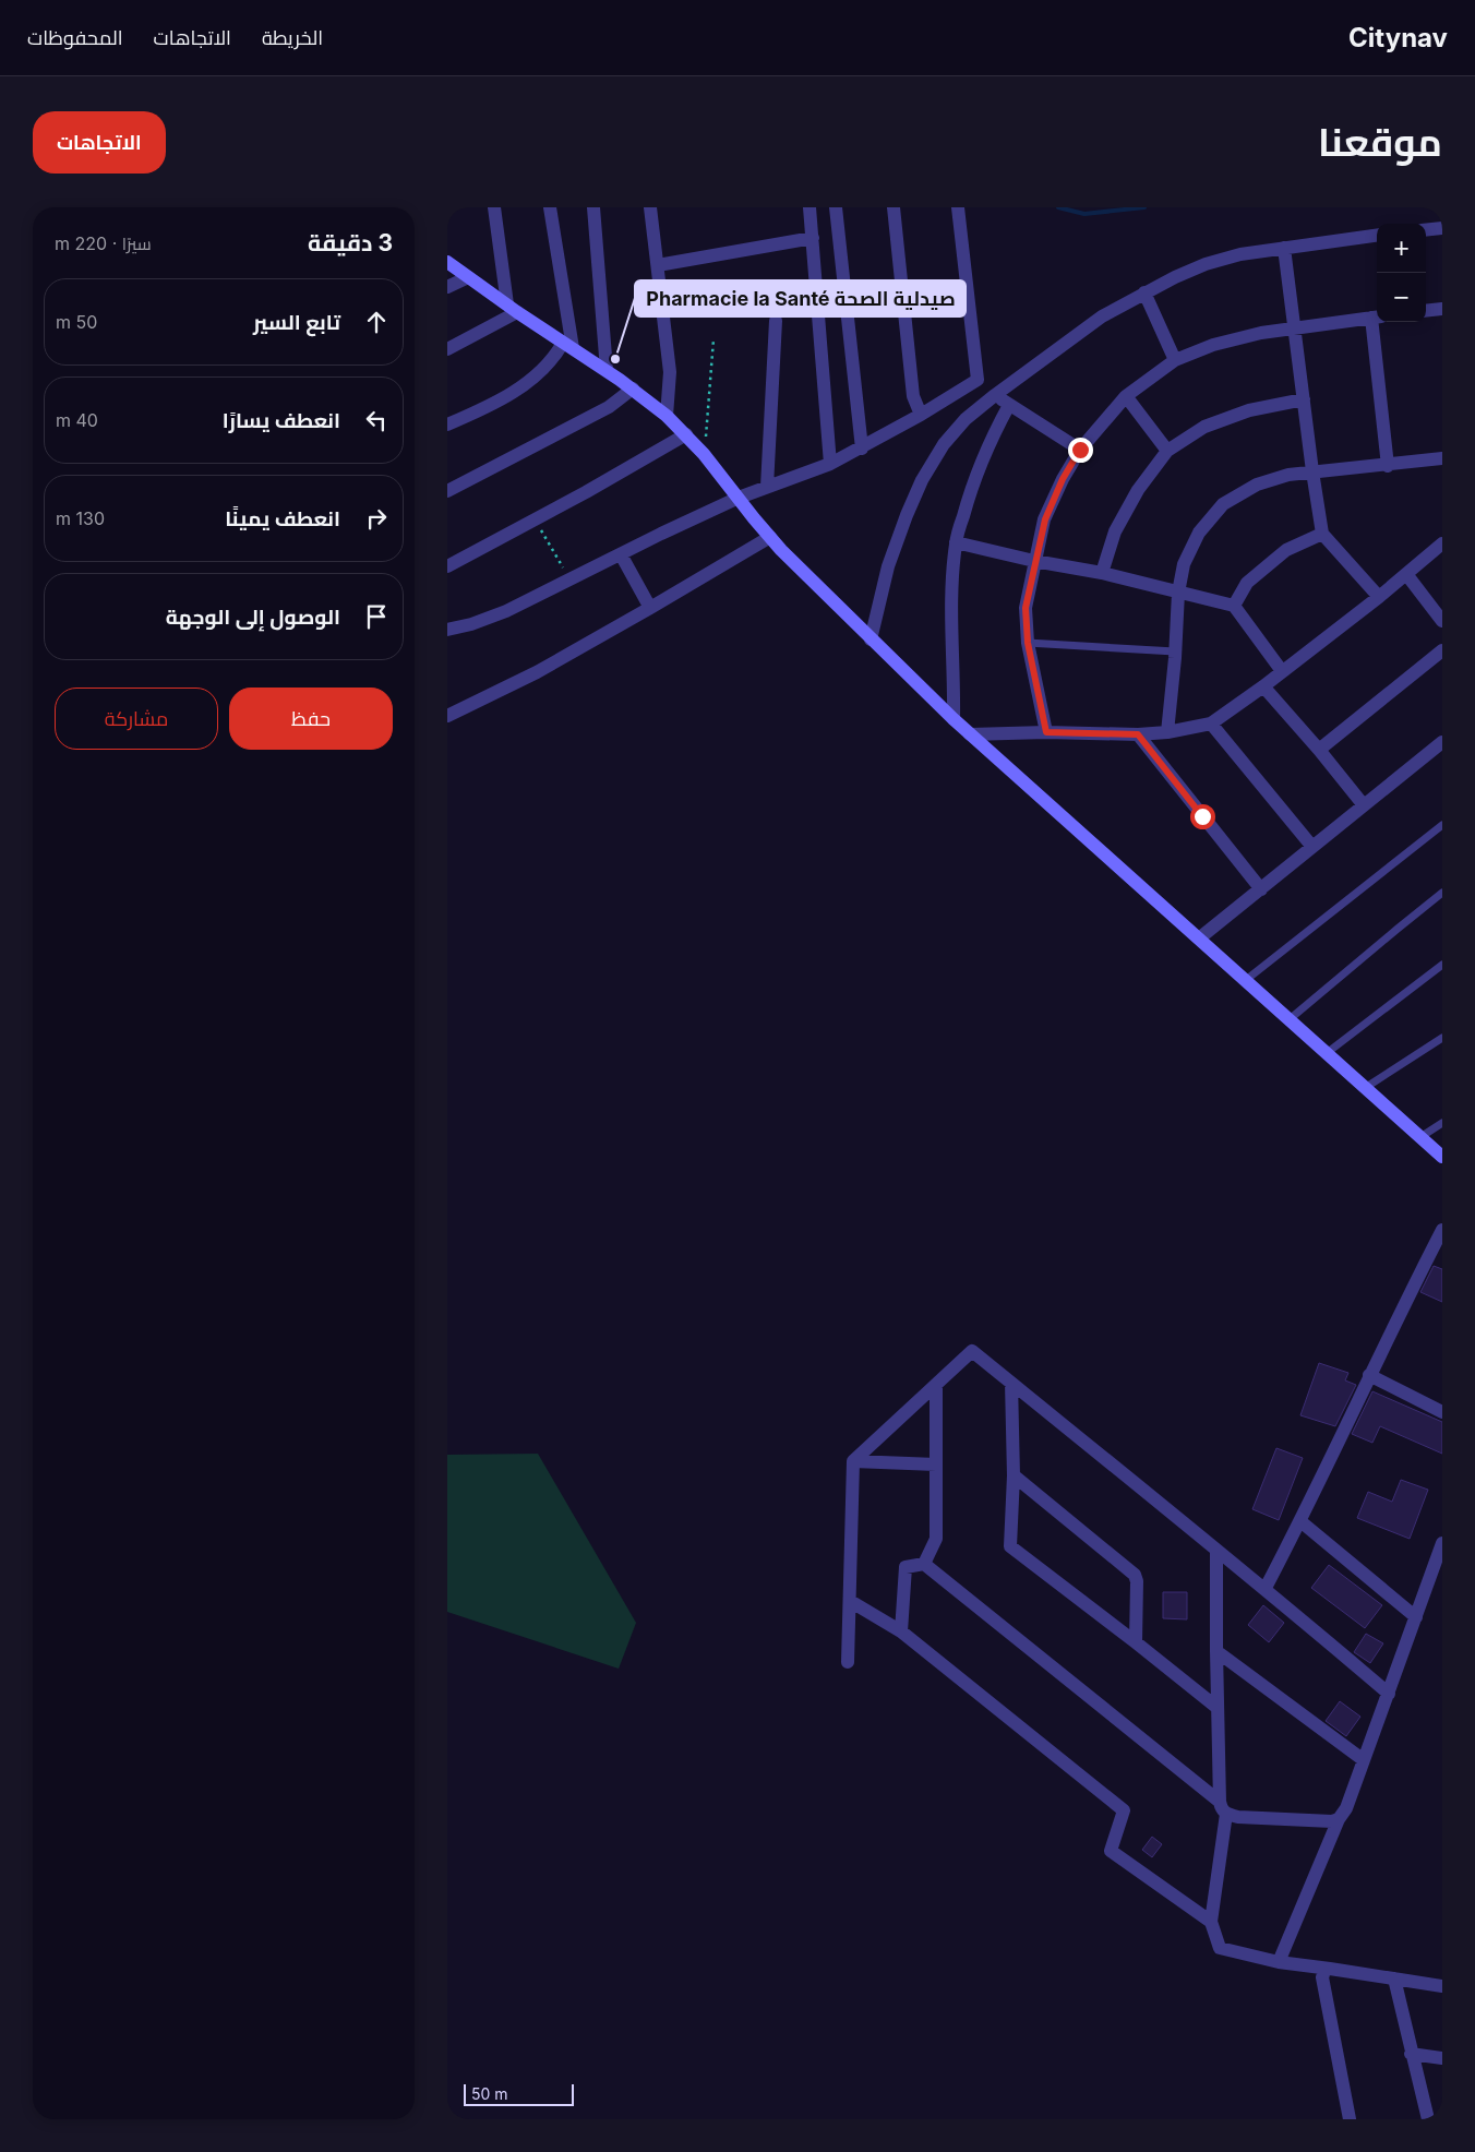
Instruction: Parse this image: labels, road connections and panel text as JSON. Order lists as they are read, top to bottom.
{
  "places": ["Pharmacie la Santé صيدلية الصحة"],
  "scale_bar": "50 m",
  "page": {
    "header": "Citynav",
    "nav": ["الخريطة", "الاتجاهات", "المحفوظات"],
    "title": "موقعنا",
    "buttons": [
      "الاتجاهات",
      ["حفظ", "مشاركة"]
    ],
    "heading": ["3 دقيقة", "سيرًا · 220 m"],
    "map_buttons": ["+", "−"],
    "list": [
      ["تابع السير", "50 m"],
      ["انعطف يسارًا", "40 m"],
      ["انعطف يمينًا", "130 m"],
      "الوصول إلى الوجهة"
    ],
    "scale": "50 m"
  }
}
